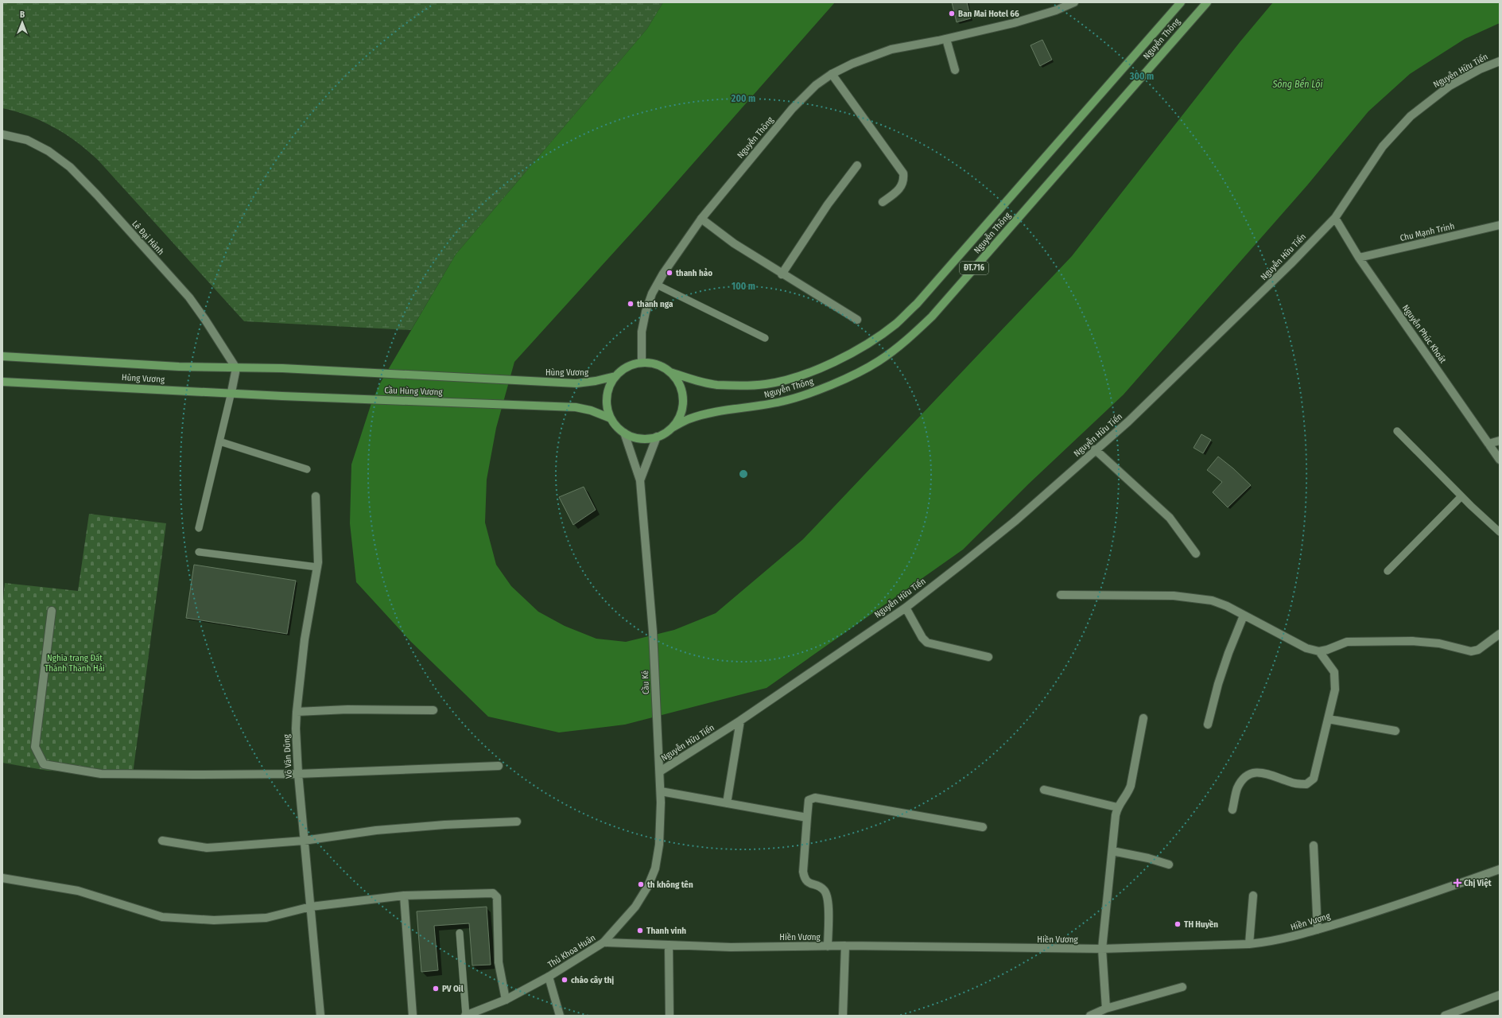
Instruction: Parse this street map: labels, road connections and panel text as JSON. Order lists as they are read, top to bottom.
{
  "streets": {
    "main road": [
      "Nguyễn Thông",
      "ĐT.716",
      "Hùng Vương",
      "Cầu Hùng Vương"
    ],
    "street": [
      "Nguyễn Hữu Tiến",
      "Chu Mạnh Trinh",
      "Lê Đại Hành",
      "Nguyễn Phúc Khoát",
      "Cầu Ké",
      "Võ Văn Dũng",
      "Hiền Vương",
      "Thủ Khoa Huân"
    ]
  },
  "crossings": [
    ["Nguyễn Thông", "Hùng Vương"],
    ["Nguyễn Thông", "Cầu Hùng Vương"],
    ["Nguyễn Hữu Tiến", "Nguyễn Phúc Khoát"],
    ["Nguyễn Hữu Tiến", "Thủ Khoa Huân"],
    ["Chu Mạnh Trinh", "Nguyễn Phúc Khoát"],
    ["Lê Đại Hành", "Hùng Vương"],
    ["Hùng Vương", "Cầu Hùng Vương"],
    ["Cầu Ké", "Thủ Khoa Huân"],
    ["Hiền Vương", "Thủ Khoa Huân"]
  ],
  "water": ["Sông Bến Lội"],
  "parks": ["Nghĩa trang Đất Thánh Thanh Hải"],
  "places": {
    "other": [
      "Ban Mai Hotel 66",
      "thanh hảo",
      "thanh nga",
      "th không tên",
      "TH Huyền",
      "Thanh vinh",
      "cháo cây thị",
      "PV Oil"
    ],
    "health": ["Chị Việt"]
  },
  "north": "top",
  "rings": ["300 m", "200 m", "100 m"]
}
